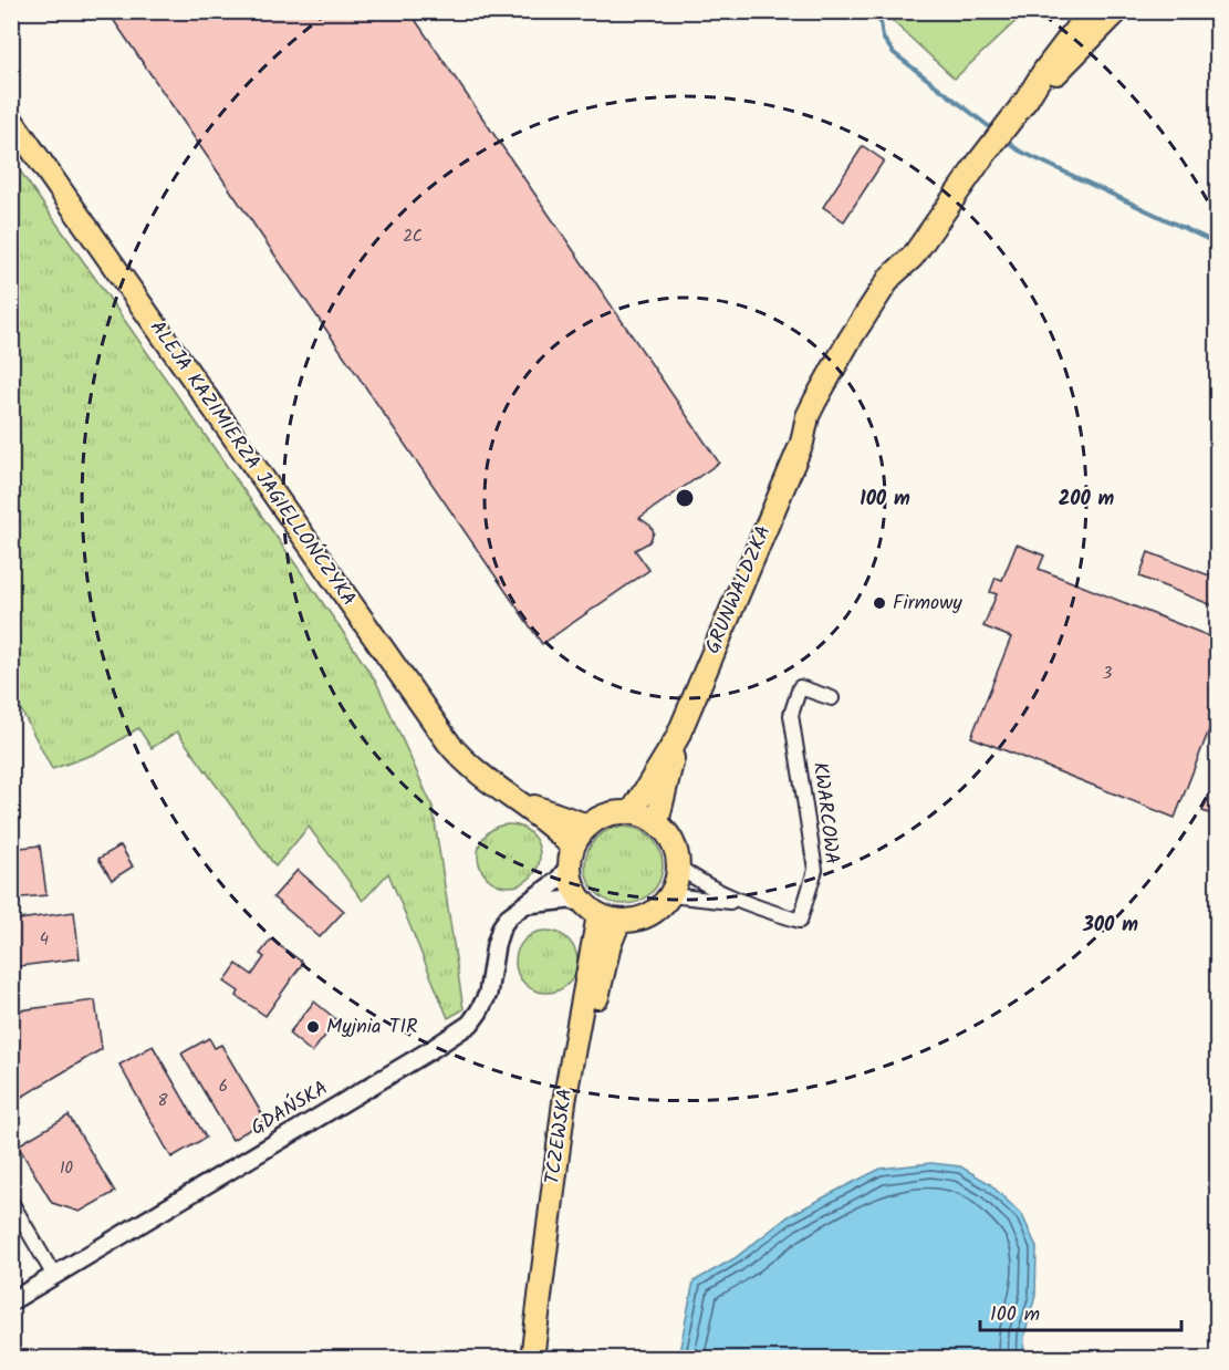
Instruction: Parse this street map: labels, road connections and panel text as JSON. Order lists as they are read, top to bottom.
{
  "streets": {
    "main road": ["ALEJA KAZIMIERZA JAGIELLOŃCZYKA", "GRUNWALDZKA", "TCZEWSKA"],
    "street": ["KWARCOWA", "GDAŃSKA"]
  },
  "crossings": [
    ["ALEJA KAZIMIERZA JAGIELLOŃCZYKA", "GRUNWALDZKA"],
    ["ALEJA KAZIMIERZA JAGIELLOŃCZYKA", "KWARCOWA"],
    ["ALEJA KAZIMIERZA JAGIELLOŃCZYKA", "GDAŃSKA"],
    ["ALEJA KAZIMIERZA JAGIELLOŃCZYKA", "TCZEWSKA"],
    ["GRUNWALDZKA", "KWARCOWA"],
    ["GRUNWALDZKA", "GDAŃSKA"],
    ["GRUNWALDZKA", "TCZEWSKA"],
    ["KWARCOWA", "GDAŃSKA"],
    ["KWARCOWA", "TCZEWSKA"],
    ["GDAŃSKA", "TCZEWSKA"]
  ],
  "places": ["Firmowy", "Myjnia TIR"],
  "house_numbers": [
    "2C",
    "3",
    "4",
    "6",
    "8",
    "10"
  ],
  "scale_bar": "100 m",
  "rings": ["100 m", "200 m", "300 m"]
}
